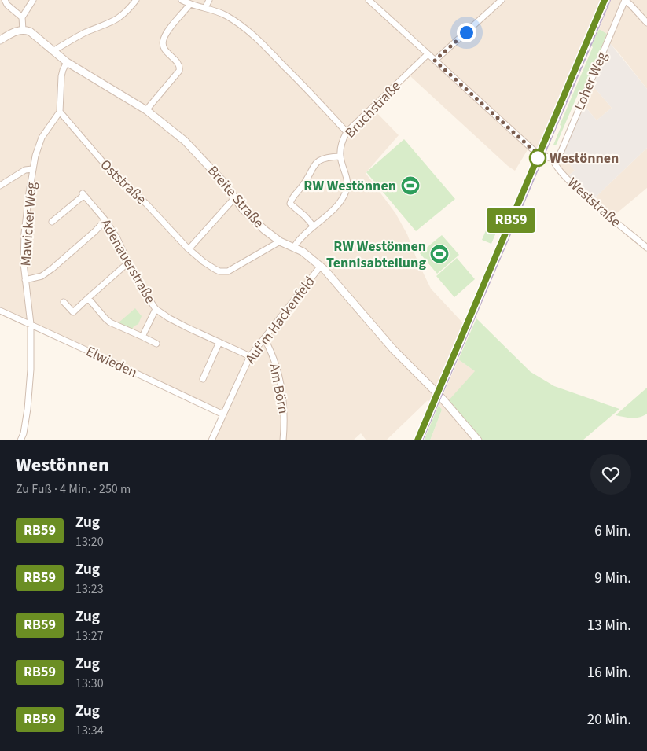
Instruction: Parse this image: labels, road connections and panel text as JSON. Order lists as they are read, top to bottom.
{
  "streets": {
    "street": [
      "Loher Weg",
      "Bruchstraße",
      "Oststraße",
      "Breite Straße",
      "Weststraße",
      "Mawicker Weg",
      "Adenauerstraße",
      "Auf'm Hackenfeld",
      "Elwieden",
      "Am Börn"
    ]
  },
  "crossings": [
    ["Loher Weg", "Weststraße"],
    ["Bruchstraße", "Breite Straße"],
    ["Oststraße", "Breite Straße"],
    ["Oststraße", "Mawicker Weg"],
    ["Breite Straße", "Auf'm Hackenfeld"],
    ["Mawicker Weg", "Elwieden"],
    ["Adenauerstraße", "Auf'm Hackenfeld"],
    ["Auf'm Hackenfeld", "Elwieden"],
    ["Auf'm Hackenfeld", "Am Börn"]
  ],
  "places": {
    "other": ["Westönnen"],
    "sports": ["RW Westönnen", "RW Westönnen Tennisabteilung"]
  },
  "page": {
    "on_map": "RB59",
    "heading": ["Westönnen", "Zu Fuß · 4 Min. · 250 m"],
    "list": [
      {
        "mark": "RB59",
        "name": "Zug",
        "note": "13:20",
        "value": "6 Min."
      },
      {
        "mark": "RB59",
        "name": "Zug",
        "note": "13:23",
        "value": "9 Min."
      },
      {
        "mark": "RB59",
        "name": "Zug",
        "note": "13:27",
        "value": "13 Min."
      },
      {
        "mark": "RB59",
        "name": "Zug",
        "note": "13:30",
        "value": "16 Min."
      },
      {
        "mark": "RB59",
        "name": "Zug",
        "note": "13:34",
        "value": "20 Min."
      }
    ]
  }
}
